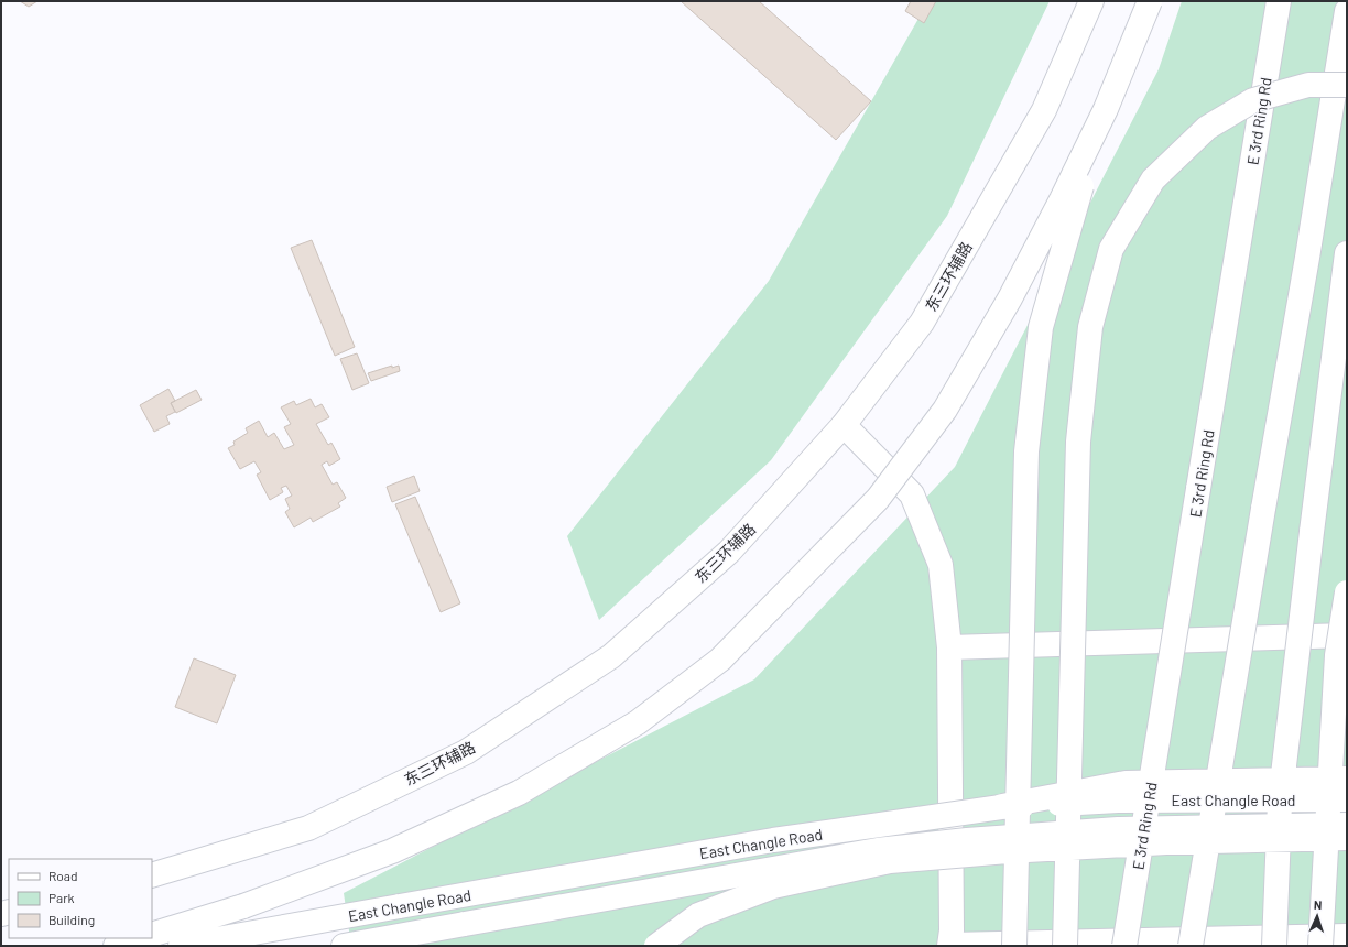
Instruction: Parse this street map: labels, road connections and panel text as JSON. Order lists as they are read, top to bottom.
{
  "streets": {
    "main road": ["E 3rd Ring Rd", "东三环辅路", "East Changle Road"]
  },
  "legend": ["Road", "Park", "Building"],
  "north": "top"
}
